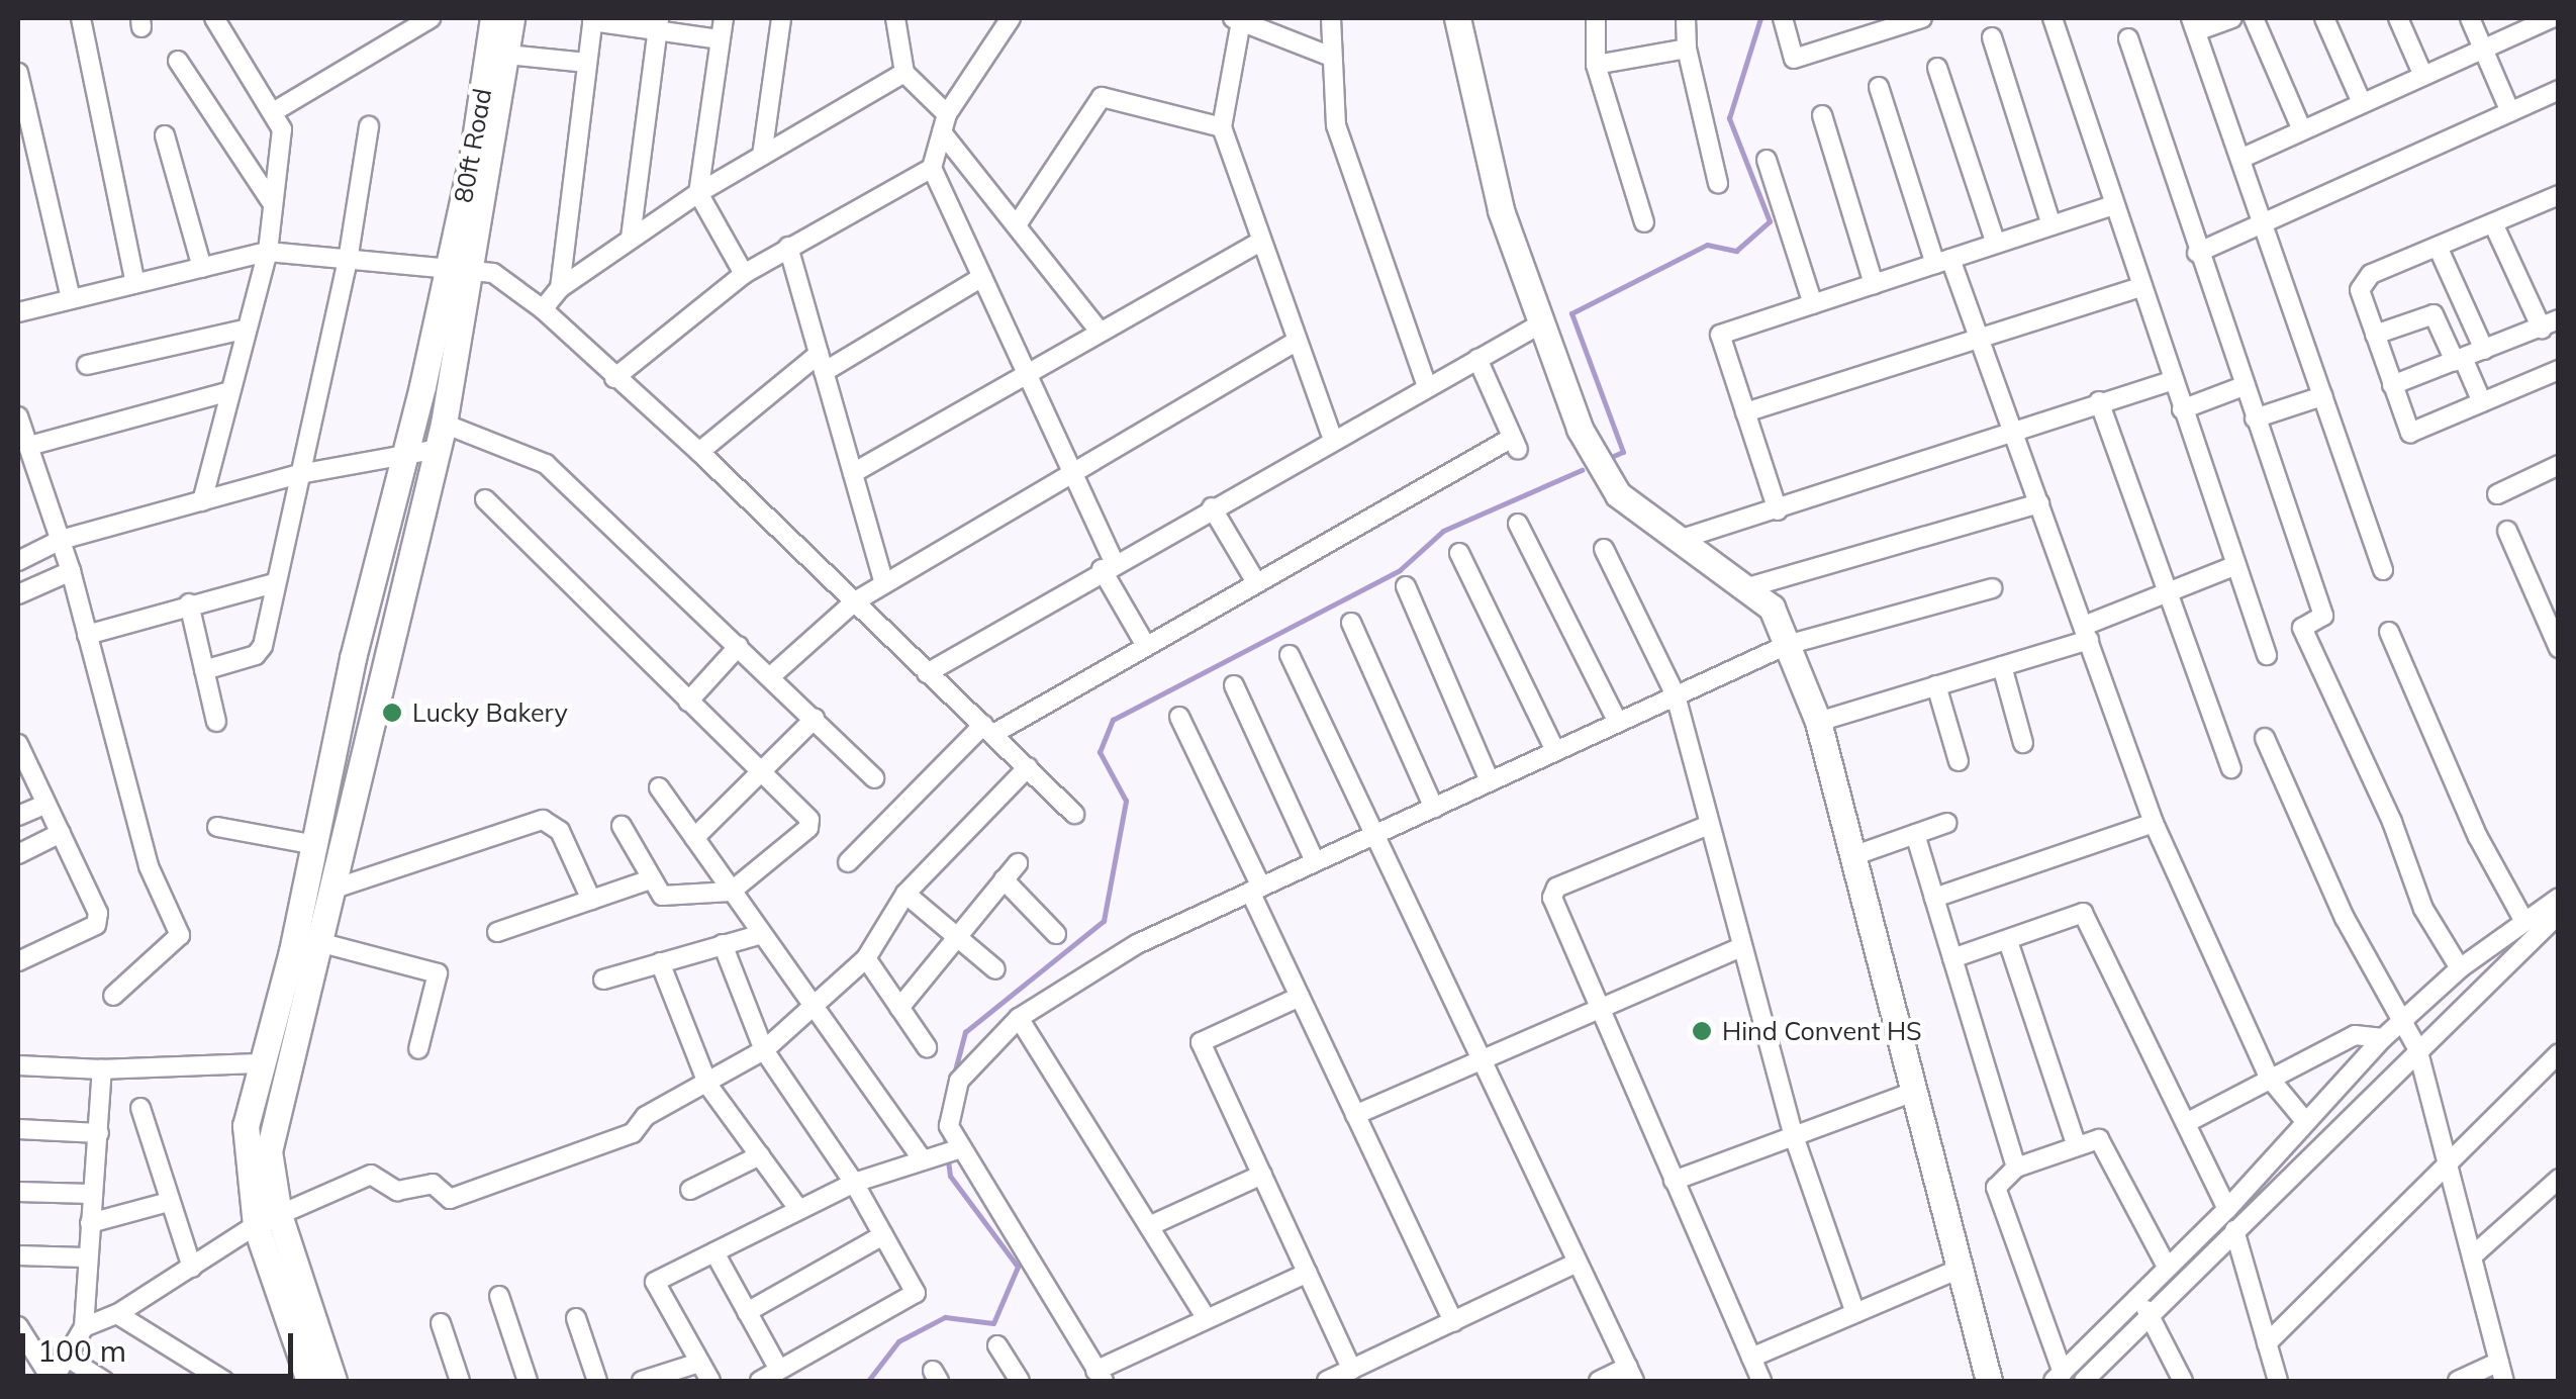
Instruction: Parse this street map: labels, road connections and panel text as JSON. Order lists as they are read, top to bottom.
{
  "streets": {
    "main road": ["80ft Road"]
  },
  "places": ["Lucky Bakery", "Hind Convent HS"],
  "scale_bar": "100 m"
}
